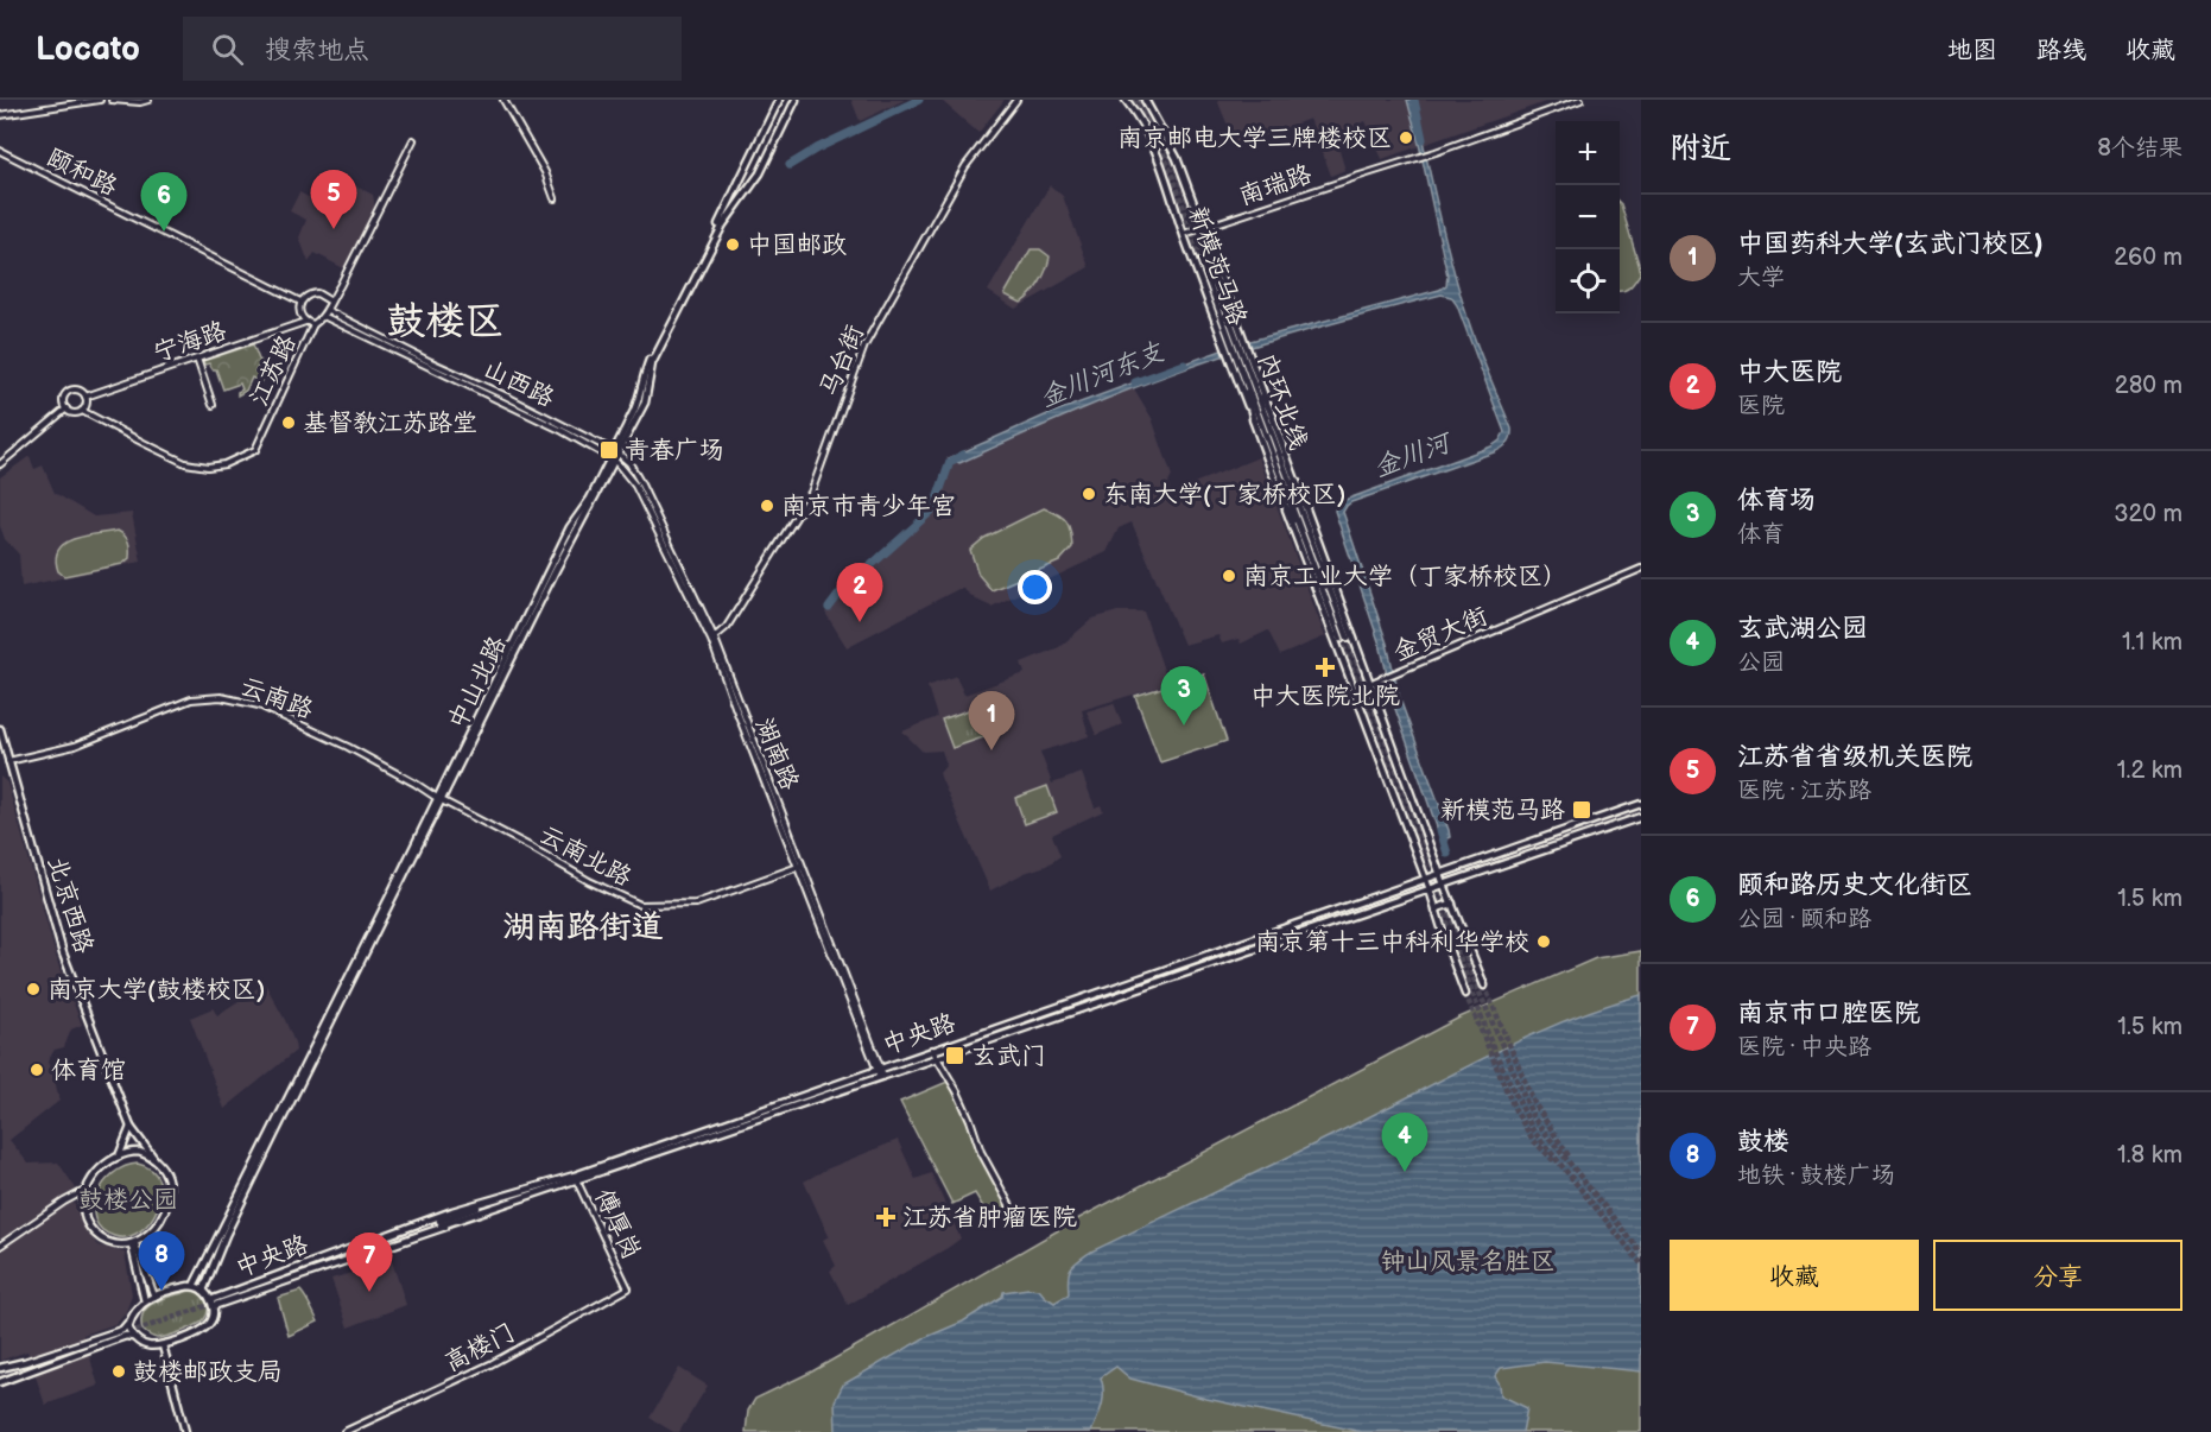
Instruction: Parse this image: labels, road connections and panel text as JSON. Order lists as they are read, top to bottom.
{
  "streets": {
    "main road": [
      "新模范马路",
      "内环北线",
      "中山北路",
      "北京西路",
      "中央路"
    ],
    "street": [
      "颐和路",
      "南瑞路",
      "宁海路",
      "马台街",
      "江苏路",
      "山西路",
      "金贸大街",
      "云南路",
      "湖南路",
      "云南北路",
      "傅厚岗",
      "高楼门"
    ]
  },
  "crossings": [
    ["颐和路", "宁海路"],
    ["颐和路", "江苏路"],
    ["颐和路", "山西路"],
    ["南瑞路", "新模范马路"],
    ["新模范马路", "内环北线"],
    ["新模范马路", "金贸大街"],
    ["新模范马路", "中央路"],
    ["宁海路", "江苏路"],
    ["宁海路", "山西路"],
    ["马台街", "湖南路"],
    ["江苏路", "山西路"],
    ["山西路", "中山北路"],
    ["山西路", "湖南路"],
    ["中山北路", "云南路"],
    ["中山北路", "湖南路"],
    ["中山北路", "云南北路"],
    ["中山北路", "中央路"],
    ["云南路", "云南北路"],
    ["云南路", "北京西路"],
    ["湖南路", "云南北路"],
    ["湖南路", "中央路"],
    ["中央路", "傅厚岗"],
    ["傅厚岗", "高楼门"]
  ],
  "districts": ["鼓楼区", "湖南路街道"],
  "water": ["金川河东支", "金川河"],
  "parks": ["鼓楼公园", "钟山风景名胜区"],
  "places": {
    "other": [
      "南京邮电大学三牌楼校区",
      "中国邮政",
      "基督教江苏路堂",
      "东南大学(丁家桥校区)",
      "南京市青少年宫",
      "南京工业大学（丁家桥校区）",
      "南京第十三中科利华学校",
      "南京大学(鼓楼校区)",
      "体育馆",
      "鼓楼邮政支局"
    ],
    "transit": ["青春广场", "新模范马路", "玄武门"],
    "health": ["中大医院北院", "江苏省肿瘤医院"]
  },
  "page": {
    "header": "Locato",
    "search": "搜索地点",
    "nav": ["地图", "路线", "收藏"],
    "heading": ["附近", "8个结果"],
    "map_buttons": ["+", "−"],
    "pins": [
      "5",
      "6",
      "2",
      "3",
      "1",
      "4",
      "8",
      "7"
    ],
    "list": [
      {
        "mark": "1",
        "name": "中国药科大学(玄武门校区)",
        "note": "大学",
        "value": "260 m"
      },
      {
        "mark": "2",
        "name": "中大医院",
        "note": "医院",
        "value": "280 m"
      },
      {
        "mark": "3",
        "name": "体育场",
        "note": "体育",
        "value": "320 m"
      },
      {
        "mark": "4",
        "name": "玄武湖公园",
        "note": "公园",
        "value": "1.1 km"
      },
      {
        "mark": "5",
        "name": "江苏省省级机关医院",
        "note": "医院 · 江苏路",
        "value": "1.2 km"
      },
      {
        "mark": "6",
        "name": "颐和路历史文化街区",
        "note": "公园 · 颐和路",
        "value": "1.5 km"
      },
      {
        "mark": "7",
        "name": "南京市口腔医院",
        "note": "医院 · 中央路",
        "value": "1.5 km"
      },
      {
        "mark": "8",
        "name": "鼓楼",
        "note": "地铁 · 鼓楼广场",
        "value": "1.8 km"
      }
    ],
    "buttons": ["收藏", "分享"]
  }
}
